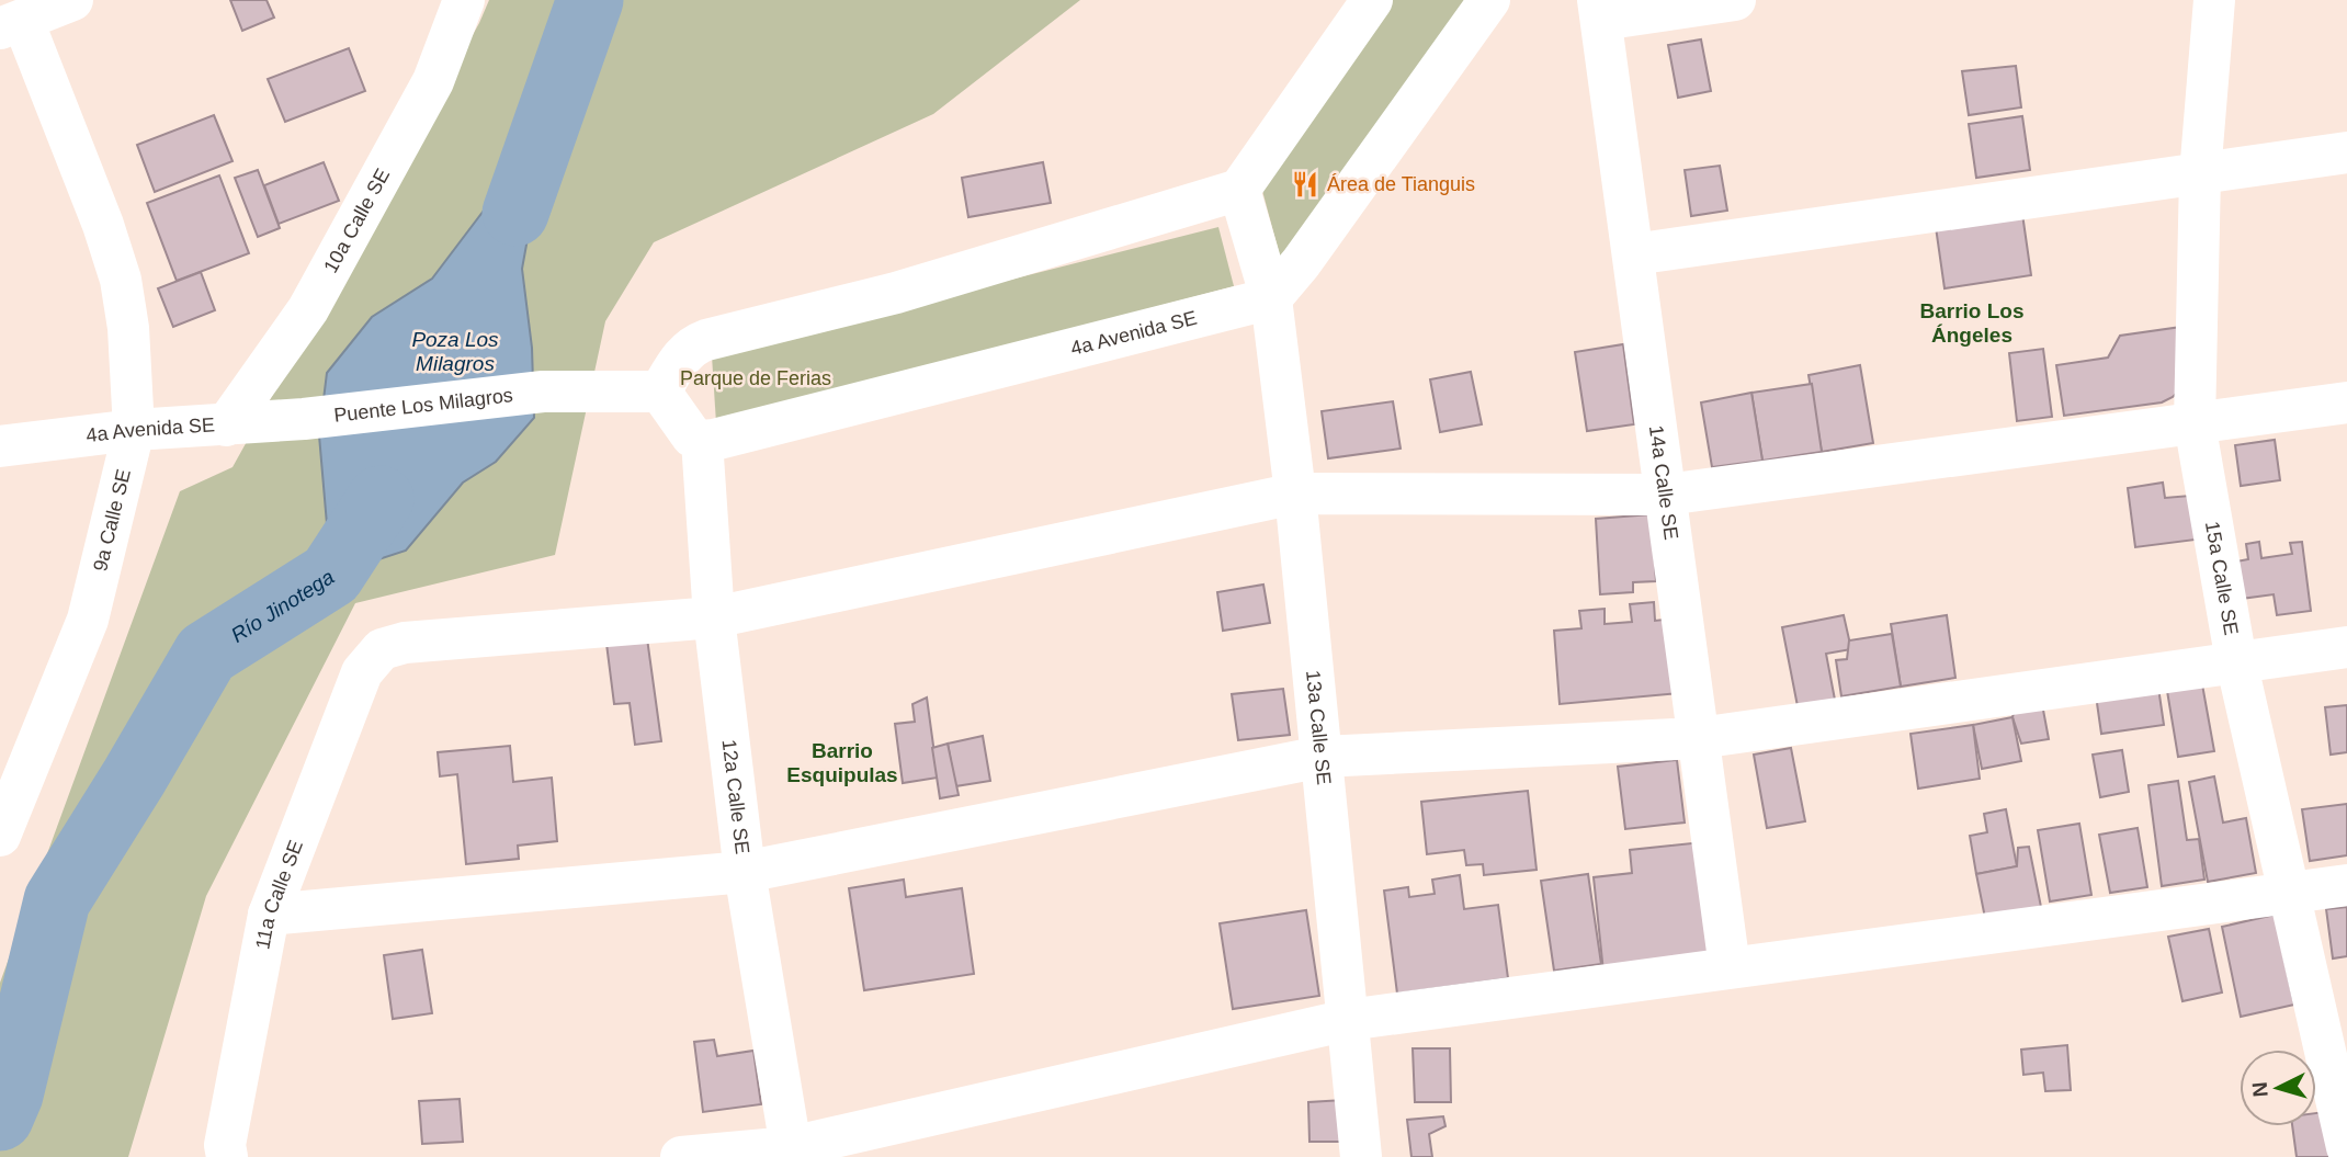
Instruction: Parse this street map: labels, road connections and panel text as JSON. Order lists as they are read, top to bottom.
{
  "streets": {
    "street": [
      "10a Calle SE",
      "4a Avenida SE",
      "Puente Los Milagros",
      "14a Calle SE",
      "9a Calle SE",
      "15a Calle SE",
      "13a Calle SE",
      "12a Calle SE",
      "11a Calle SE"
    ]
  },
  "crossings": [
    ["10a Calle SE", "4a Avenida SE"],
    ["4a Avenida SE", "Puente Los Milagros"],
    ["4a Avenida SE", "9a Calle SE"],
    ["4a Avenida SE", "13a Calle SE"],
    ["4a Avenida SE", "12a Calle SE"],
    ["12a Calle SE", "11a Calle SE"]
  ],
  "districts": ["Barrio Los Ángeles", "Barrio Esquipulas"],
  "water": ["Poza Los Milagros", "Río Jinotega"],
  "parks": ["Parque de Ferias"],
  "places": {
    "restaurant": ["Área de Tianguis"]
  },
  "north": "left"
}
